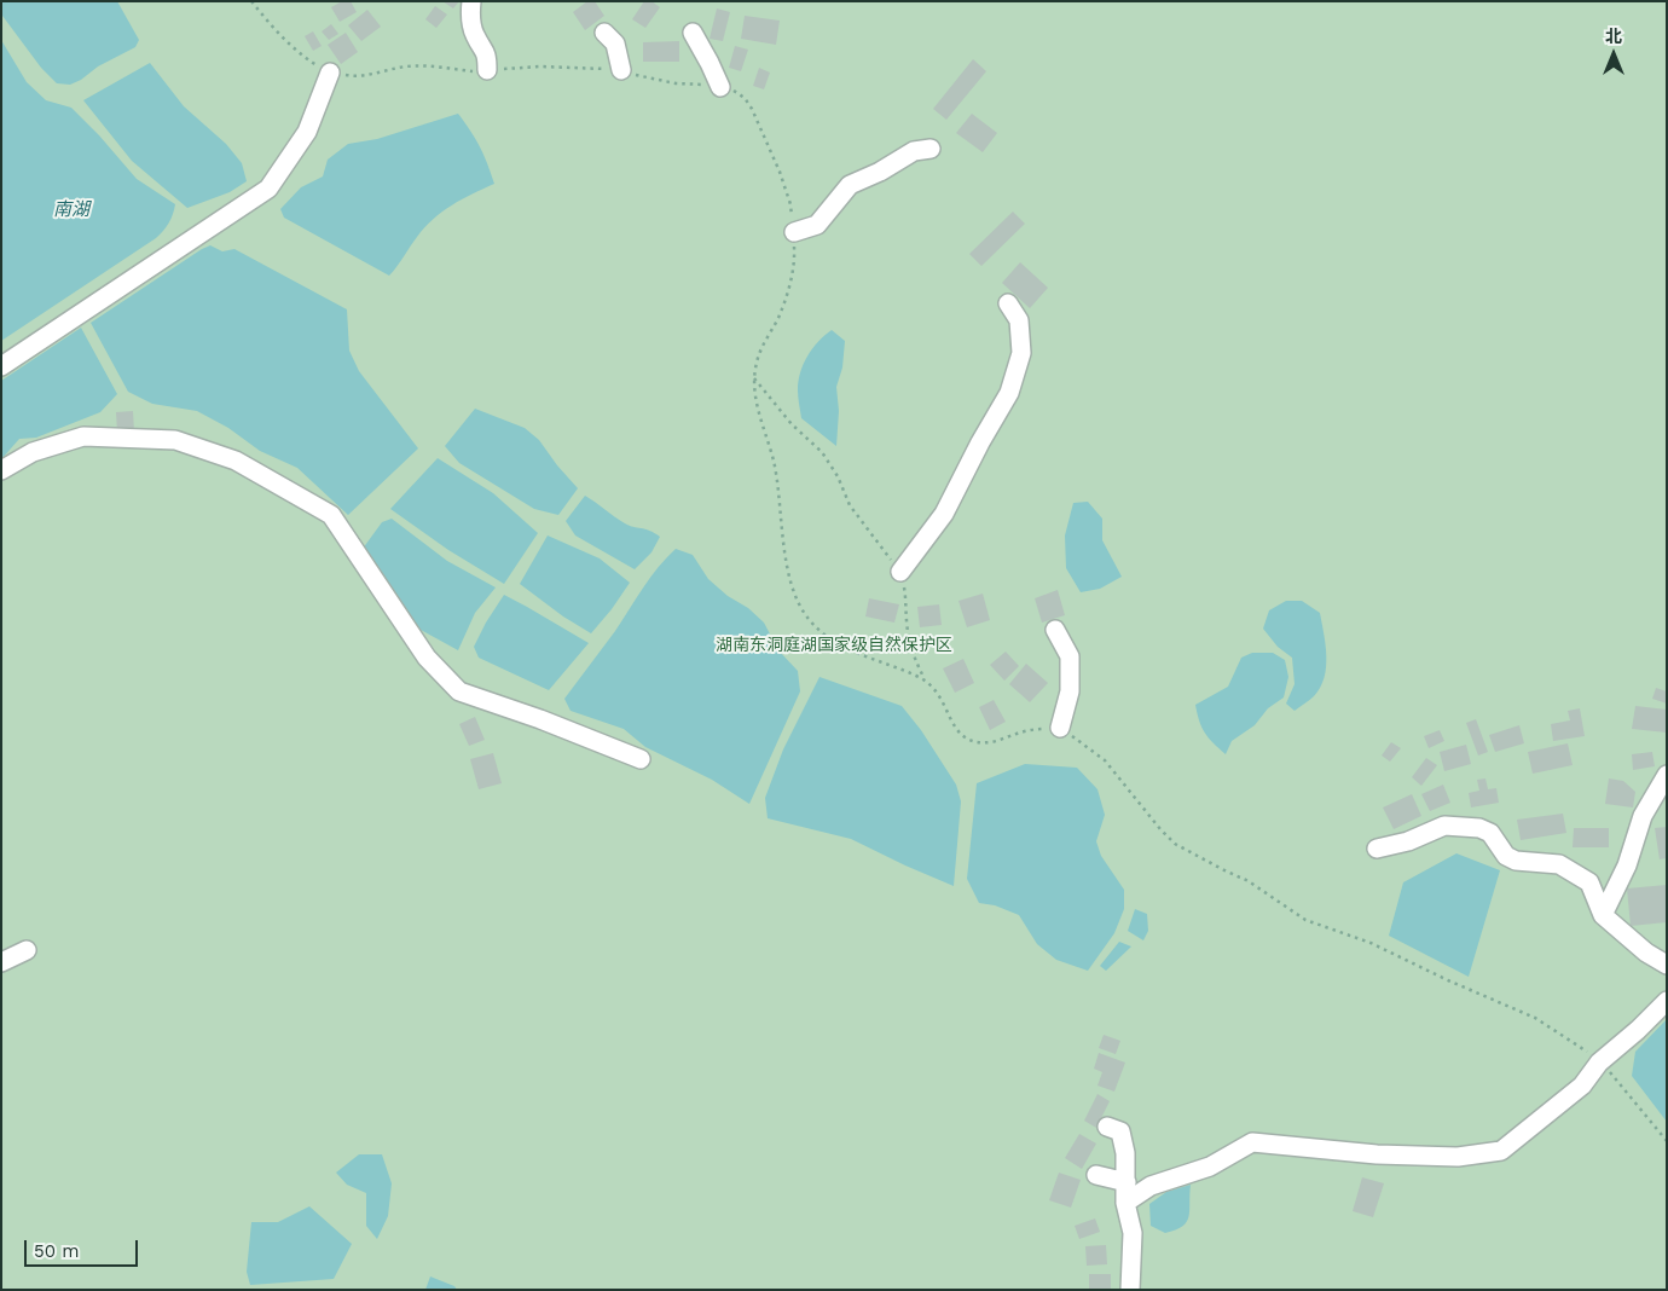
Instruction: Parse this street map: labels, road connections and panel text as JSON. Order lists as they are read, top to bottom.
{
  "water": ["南湖"],
  "parks": ["湖南东洞庭湖国家级自然保护区"],
  "scale_bar": "50 m",
  "north": "top"
}
